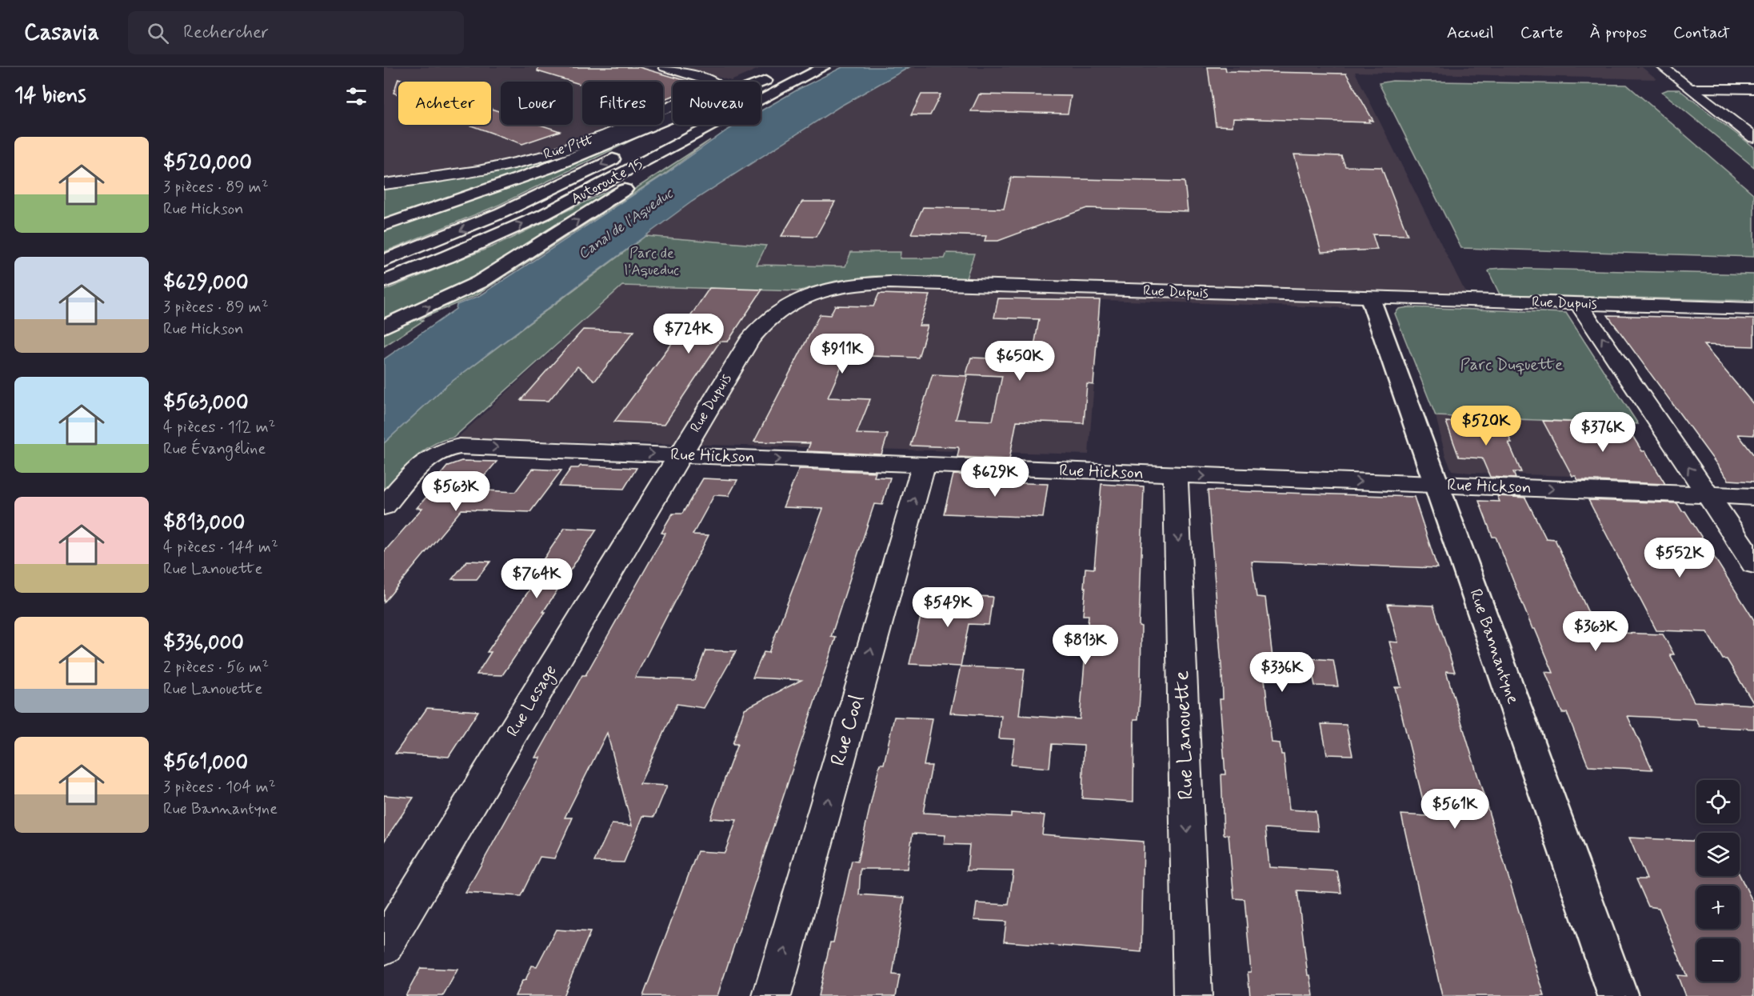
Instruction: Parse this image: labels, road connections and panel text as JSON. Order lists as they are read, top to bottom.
{
  "streets": {
    "main road": ["Autoroute 15", "Rue Bannantyne"],
    "street": [
      "Rue Pitt",
      "Rue Dupuis",
      "Rue Hickson",
      "Rue Lesage",
      "Rue Cool",
      "Rue Lanouette"
    ]
  },
  "crossings": [
    ["Rue Dupuis", "Rue Hickson"],
    ["Rue Dupuis", "Rue Bannantyne"],
    ["Rue Dupuis", "Rue Lesage"],
    ["Rue Hickson", "Rue Bannantyne"],
    ["Rue Hickson", "Rue Lesage"],
    ["Rue Hickson", "Rue Cool"],
    ["Rue Hickson", "Rue Lanouette"]
  ],
  "one_way": ["Rue Hickson", "Rue Cool", "Rue Lanouette"],
  "water": ["Canal de l'Aqueduc"],
  "parks": ["Parc de l'Aqueduc", "Parc Duquette"],
  "page": {
    "header": "Casavia",
    "search": "Rechercher",
    "nav": [
      "Accueil",
      "Carte",
      "À propos",
      "Contact"
    ],
    "heading": "14 biens",
    "chip": [
      "Acheter",
      "Louer",
      "Filtres",
      "Nouveau"
    ],
    "list": [
      {
        "name": "$520,000",
        "note": "3 pièces · 89 m² · Rue Hickson"
      },
      {
        "name": "$629,000",
        "note": "3 pièces · 89 m² · Rue Hickson"
      },
      {
        "name": "$563,000",
        "note": "4 pièces · 112 m² · Rue Évangéline"
      },
      {
        "name": "$813,000",
        "note": "4 pièces · 144 m² · Rue Lanouette"
      },
      {
        "name": "$336,000",
        "note": "2 pièces · 56 m² · Rue Lanouette"
      },
      {
        "name": "$561,000",
        "note": "3 pièces · 104 m² · Rue Bannantyne"
      }
    ],
    "price": [
      "$724K",
      "$911K",
      "$650K",
      "$520K",
      "$376K",
      "$629K",
      "$563K",
      "$552K",
      "$764K",
      "$549K",
      "$363K",
      "$813K",
      "$336K",
      "$561K"
    ],
    "map_buttons": ["+", "−"]
  }
}
